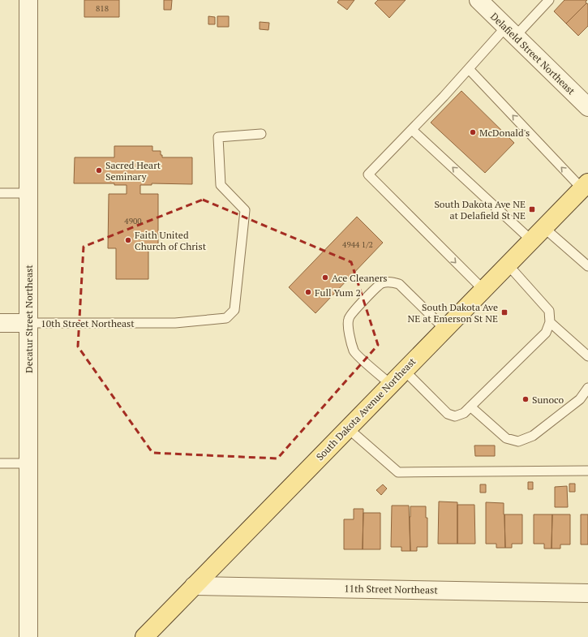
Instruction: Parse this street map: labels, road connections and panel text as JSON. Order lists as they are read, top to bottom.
{
  "streets": {
    "main road": ["South Dakota Avenue Northeast"],
    "street": [
      "Delafield Street Northeast",
      "Decatur Street Northeast",
      "10th Street Northeast",
      "11th Street Northeast"
    ]
  },
  "crossings": [
    ["Decatur Street Northeast", "10th Street Northeast"],
    ["South Dakota Avenue Northeast", "11th Street Northeast"]
  ],
  "places": {
    "other": [
      "McDonald's",
      "Sacred Heart Seminary",
      "Faith United Church of Christ",
      "Ace Cleaners",
      "Full Yum 2",
      "Sunoco"
    ],
    "transit": ["South Dakota Ave NE at Delafield St NE", "South Dakota Ave NE at Emerson St NE"]
  },
  "house_numbers": ["818", "4900", "4944 1/2"]
}
